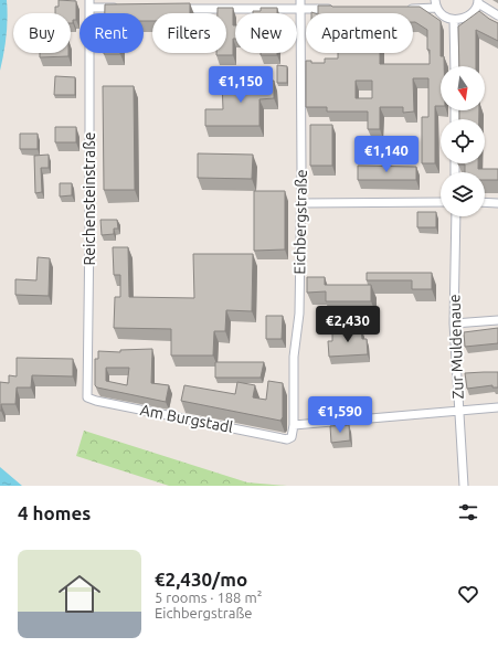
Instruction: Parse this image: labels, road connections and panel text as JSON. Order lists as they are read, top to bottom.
{
  "streets": {
    "street": [
      "Reichensteinstraße",
      "Eichbergstraße",
      "Zur Muldenaue",
      "Am Burgstadl"
    ]
  },
  "crossings": [
    ["Reichensteinstraße", "Am Burgstadl"],
    ["Eichbergstraße", "Am Burgstadl"]
  ],
  "north": "bottom",
  "page": {
    "chip": [
      "Buy",
      "Rent",
      "Filters",
      "New",
      "Apartment"
    ],
    "price": [
      "€1,150",
      "€1,140",
      "€2,430",
      "€1,590"
    ],
    "heading": "4 homes",
    "list": [
      {
        "name": "€2,430/mo",
        "note": "5 rooms · 188 m² · Eichbergstraße"
      }
    ]
  }
}
